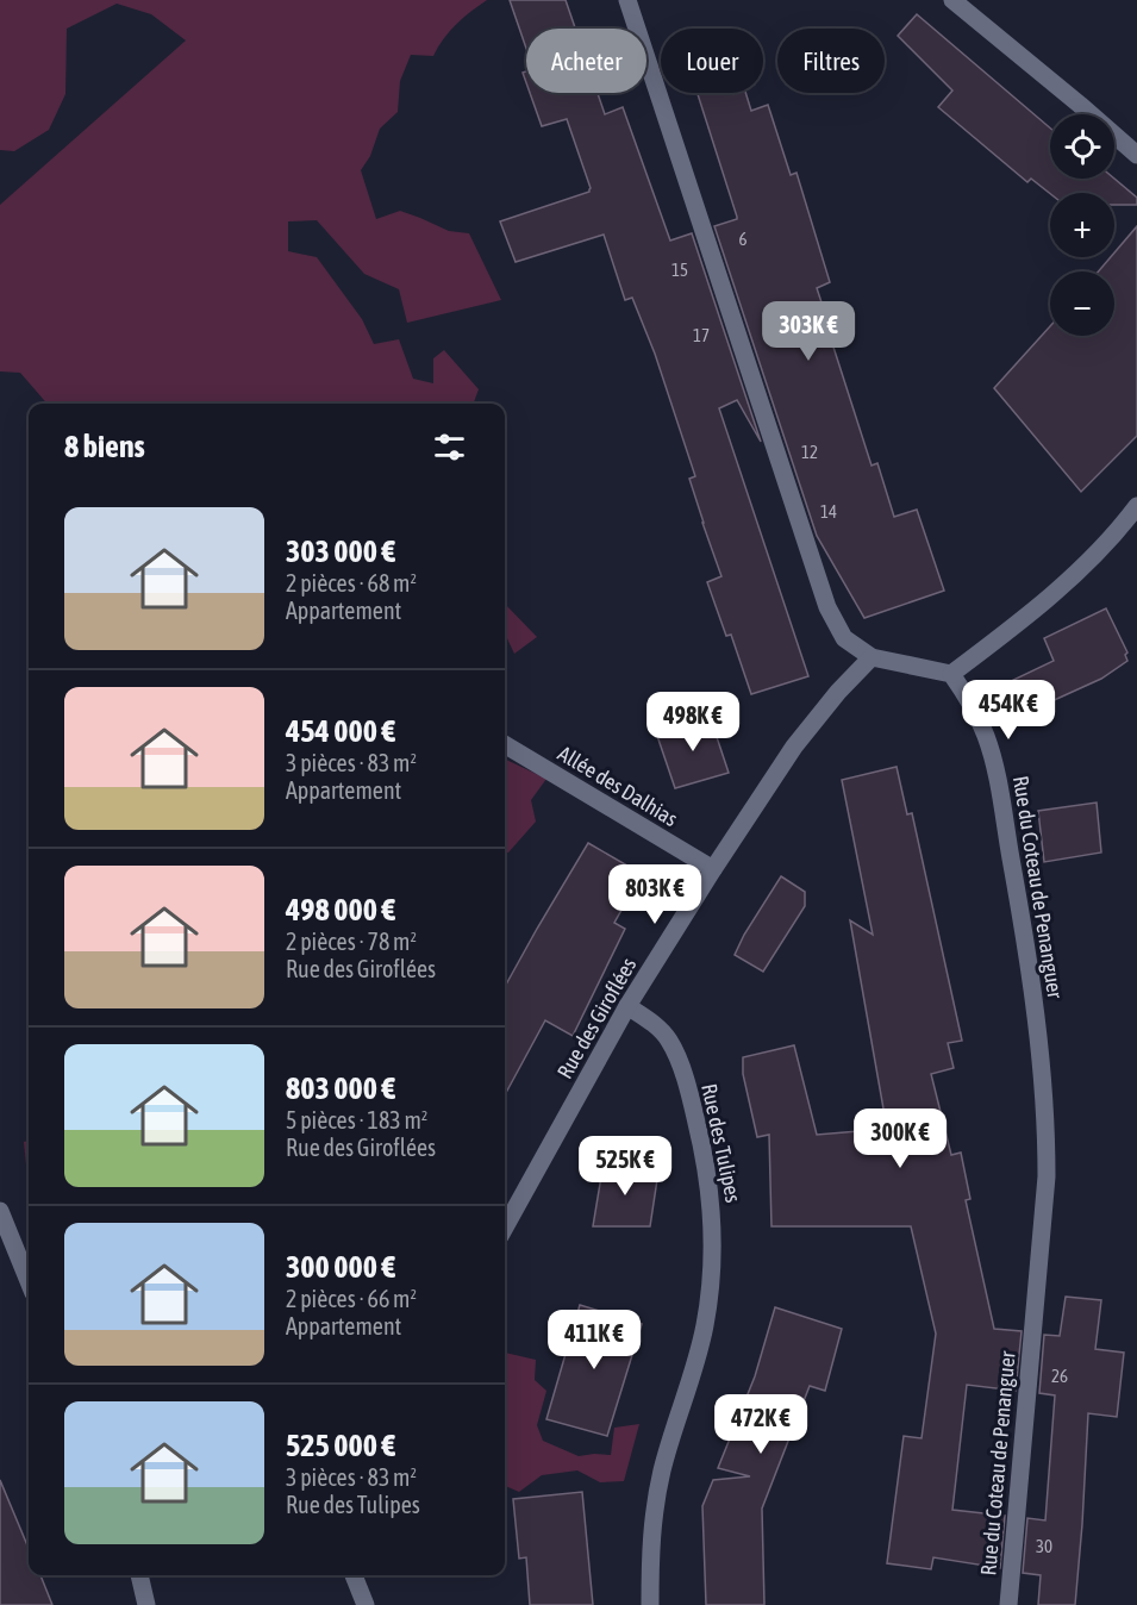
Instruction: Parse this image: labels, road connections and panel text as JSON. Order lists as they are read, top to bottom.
{
  "streets": {
    "street": [
      "Allée des Dalhias",
      "Rue du Coteau de Penanguer",
      "Rue des Giroflées",
      "Rue des Tulipes"
    ]
  },
  "crossings": [
    ["Allée des Dalhias", "Rue des Giroflées"],
    ["Rue des Giroflées", "Rue des Tulipes"]
  ],
  "house_numbers": [
    "6",
    "15",
    "17",
    "12",
    "14",
    "26",
    "30"
  ],
  "page": {
    "chip": ["Acheter", "Louer", "Filtres"],
    "map_buttons": ["+", "−"],
    "price": [
      "303K €",
      "454K €",
      "498K €",
      "803K €",
      "300K €",
      "525K €",
      "411K €",
      "472K €"
    ],
    "heading": "8 biens",
    "list": [
      {
        "name": "303 000 €",
        "note": "2 pièces · 68 m² · Appartement"
      },
      {
        "name": "454 000 €",
        "note": "3 pièces · 83 m² · Appartement"
      },
      {
        "name": "498 000 €",
        "note": "2 pièces · 78 m² · Rue des Giroflées"
      },
      {
        "name": "803 000 €",
        "note": "5 pièces · 183 m² · Rue des Giroflées"
      },
      {
        "name": "300 000 €",
        "note": "2 pièces · 66 m² · Appartement"
      },
      {
        "name": "525 000 €",
        "note": "3 pièces · 83 m² · Rue des Tulipes"
      }
    ]
  }
}
